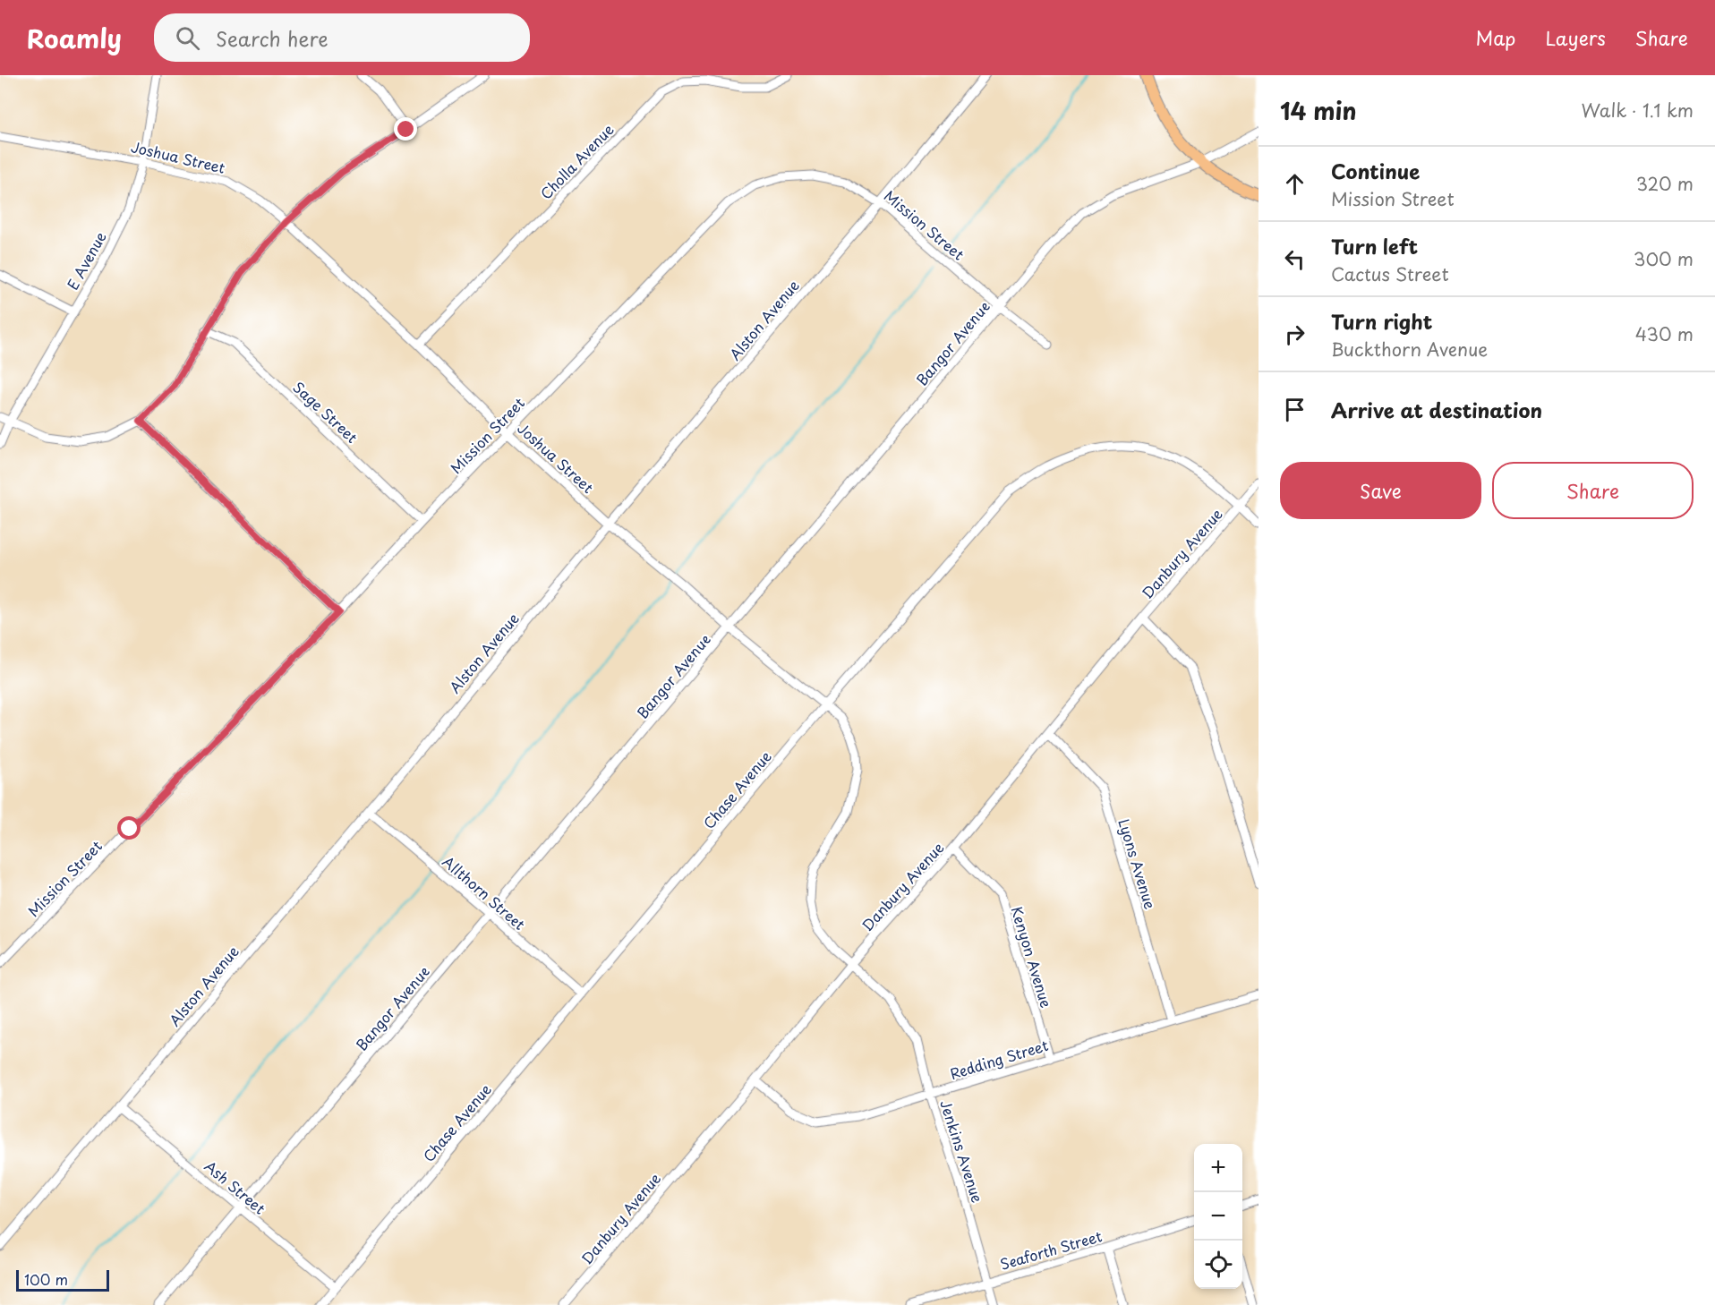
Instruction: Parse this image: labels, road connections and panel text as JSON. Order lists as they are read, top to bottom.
{
  "streets": {
    "street": [
      "Joshua Street",
      "Cholla Avenue",
      "Mission Street",
      "E Avenue",
      "Alston Avenue",
      "Bangor Avenue",
      "Sage Street",
      "Danbury Avenue",
      "Chase Avenue",
      "Lyons Avenue",
      "Allthorn Street",
      "Kenyon Avenue",
      "Redding Street",
      "Jenkins Avenue",
      "Ash Street",
      "Seaforth Street"
    ]
  },
  "crossings": [
    ["Joshua Street", "Cholla Avenue"],
    ["Joshua Street", "Mission Street"],
    ["Joshua Street", "E Avenue"],
    ["Joshua Street", "Alston Avenue"],
    ["Joshua Street", "Bangor Avenue"],
    ["Joshua Street", "Danbury Avenue"],
    ["Joshua Street", "Chase Avenue"],
    ["Joshua Street", "Jenkins Avenue"],
    ["Mission Street", "Alston Avenue"],
    ["Mission Street", "Bangor Avenue"],
    ["Mission Street", "Sage Street"],
    ["Alston Avenue", "Allthorn Street"],
    ["Alston Avenue", "Ash Street"],
    ["Bangor Avenue", "Allthorn Street"],
    ["Bangor Avenue", "Ash Street"],
    ["Danbury Avenue", "Chase Avenue"],
    ["Danbury Avenue", "Lyons Avenue"],
    ["Danbury Avenue", "Kenyon Avenue"],
    ["Danbury Avenue", "Redding Street"],
    ["Danbury Avenue", "Jenkins Avenue"],
    ["Chase Avenue", "Allthorn Street"],
    ["Chase Avenue", "Ash Street"],
    ["Lyons Avenue", "Redding Street"],
    ["Kenyon Avenue", "Redding Street"],
    ["Redding Street", "Jenkins Avenue"],
    ["Jenkins Avenue", "Seaforth Street"]
  ],
  "scale_bar": "100 m",
  "page": {
    "header": "Roamly",
    "search": "Search here",
    "nav": ["Map", "Layers", "Share"],
    "heading": ["14 min", "Walk · 1.1 km"],
    "list": [
      ["Continue", "Mission Street", "320 m"],
      ["Turn left", "Cactus Street", "300 m"],
      ["Turn right", "Buckthorn Avenue", "430 m"],
      "Arrive at destination"
    ],
    "buttons": ["Save", "Share"],
    "map_buttons": ["+", "−"],
    "scale": "100 m"
  }
}
